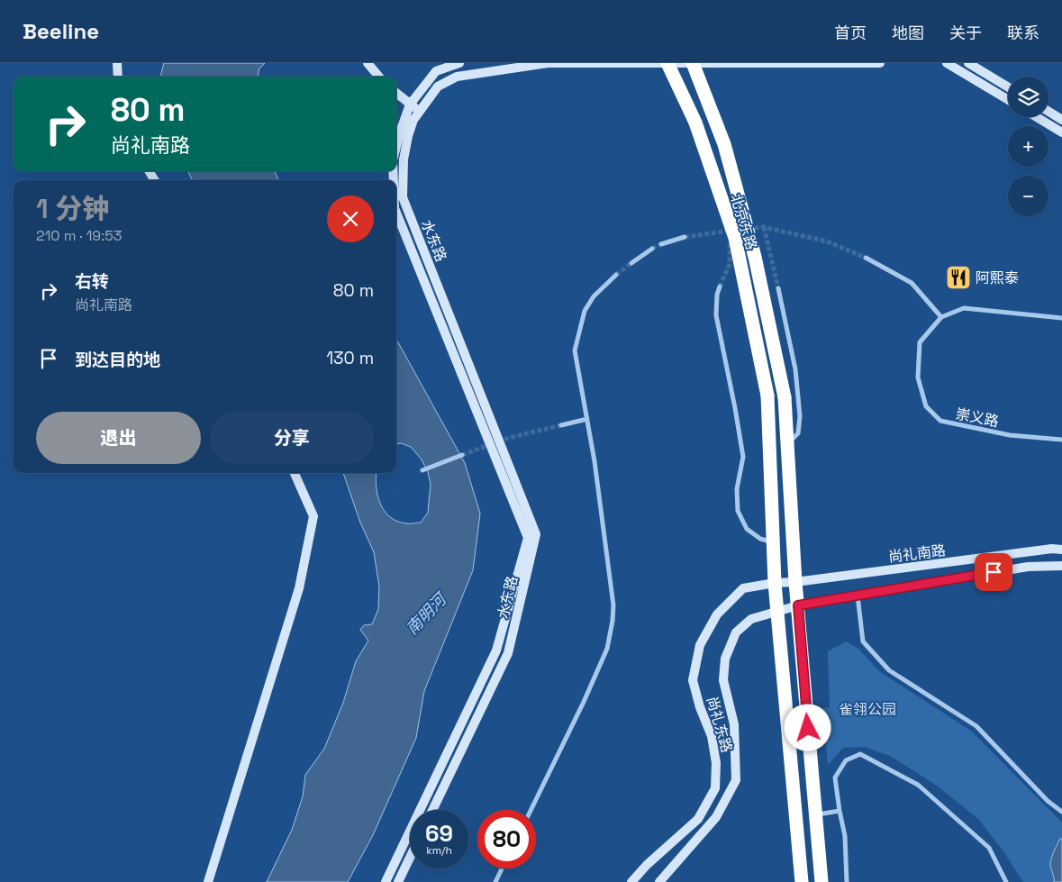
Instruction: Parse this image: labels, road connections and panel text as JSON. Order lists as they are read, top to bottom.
{
  "streets": {
    "highway": ["北京东路"],
    "main road": ["水东路", "尚礼南路", "尚礼东路"],
    "street": ["崇义路"]
  },
  "crossings": [
    ["北京东路", "尚礼南路"],
    ["北京东路", "尚礼东路"],
    ["尚礼南路", "尚礼东路"]
  ],
  "water": ["南明河"],
  "parks": ["雀翎公园"],
  "places": {
    "restaurant": ["阿熙泰"]
  },
  "page": {
    "header": "Beeline",
    "nav": [
      "首页",
      "地图",
      "关于",
      "联系"
    ],
    "map_buttons": ["+", "−"],
    "turn": ["80 m", "尚礼南路"],
    "heading": ["1 分钟", "210 m · 19:53"],
    "list": [
      {
        "name": "右转",
        "note": "尚礼南路",
        "value": "80 m"
      },
      {
        "name": "到达目的地",
        "value": "130 m"
      }
    ],
    "buttons": ["退出", "分享"],
    "speed": "69 km/h",
    "limit": "80"
  }
}
